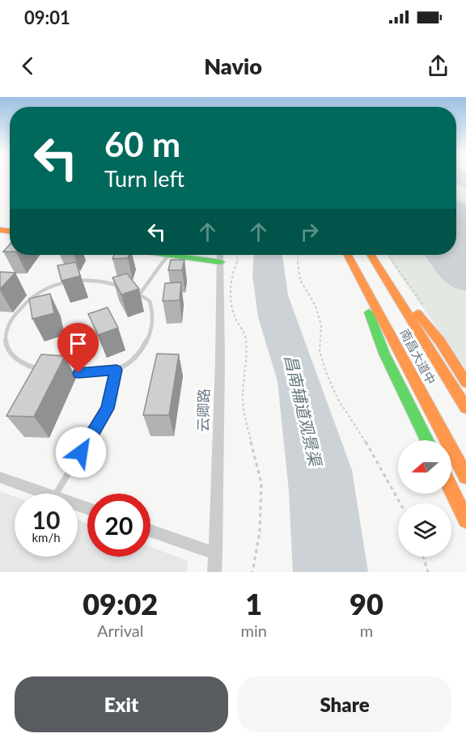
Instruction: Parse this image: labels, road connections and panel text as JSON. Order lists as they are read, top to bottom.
{
  "streets": {
    "main road": ["南昌大道中"],
    "street": ["云卿路"]
  },
  "water": ["昌南辅道观景渠"],
  "north": "left",
  "page": {
    "status": "09:01",
    "header": "Navio",
    "turn": ["60 m", "Turn left"],
    "speed": "10 km/h",
    "limit": "20",
    "eta": [
      "09:02",
      "Arrival",
      "1",
      "min",
      "90",
      "m"
    ],
    "buttons": ["Exit", "Share"]
  }
}
